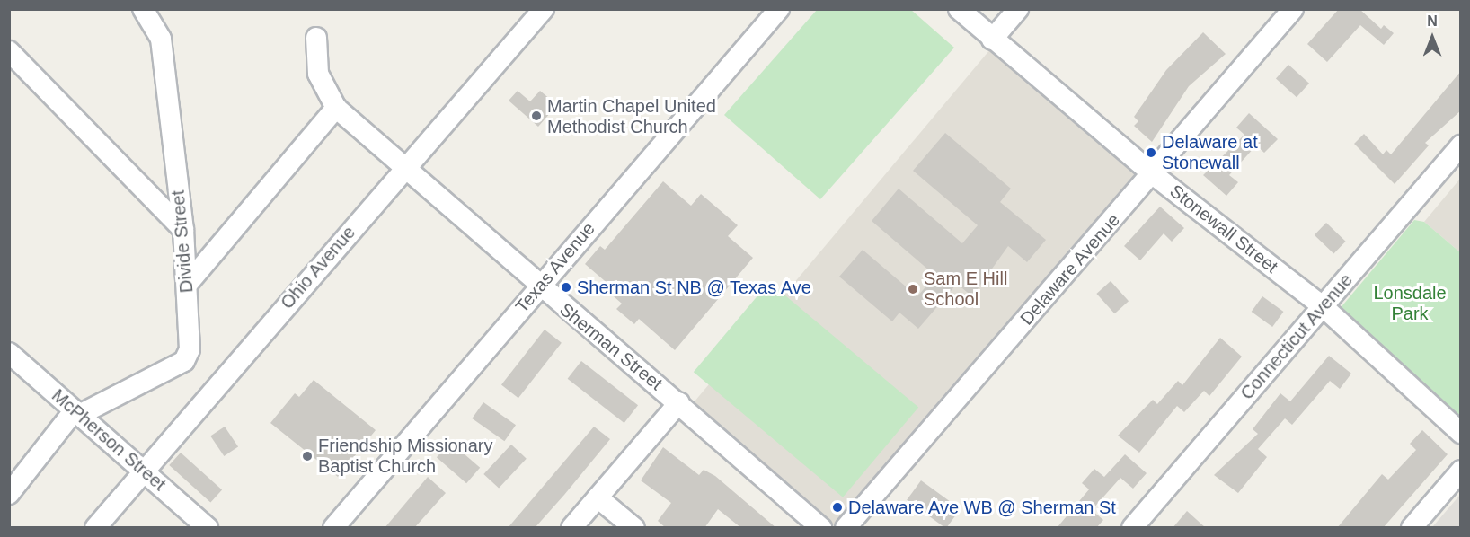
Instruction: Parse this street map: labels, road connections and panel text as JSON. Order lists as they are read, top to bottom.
{
  "streets": {
    "street": [
      "Stonewall Street",
      "Divide Street",
      "Ohio Avenue",
      "Texas Avenue",
      "Delaware Avenue",
      "Connecticut Avenue",
      "Sherman Street",
      "McPherson Street"
    ]
  },
  "crossings": [
    ["Stonewall Street", "Delaware Avenue"],
    ["Stonewall Street", "Connecticut Avenue"],
    ["Divide Street", "McPherson Street"],
    ["Ohio Avenue", "Sherman Street"],
    ["Ohio Avenue", "McPherson Street"],
    ["Texas Avenue", "Sherman Street"]
  ],
  "parks": ["Lonsdale Park"],
  "places": [
    "Martin Chapel United Methodist Church",
    "Delaware at Stonewall",
    "Sherman St NB @ Texas Ave",
    "Sam E Hill School",
    "Friendship Missionary Baptist Church",
    "Delaware Ave WB @ Sherman St"
  ],
  "north": "top"
}
